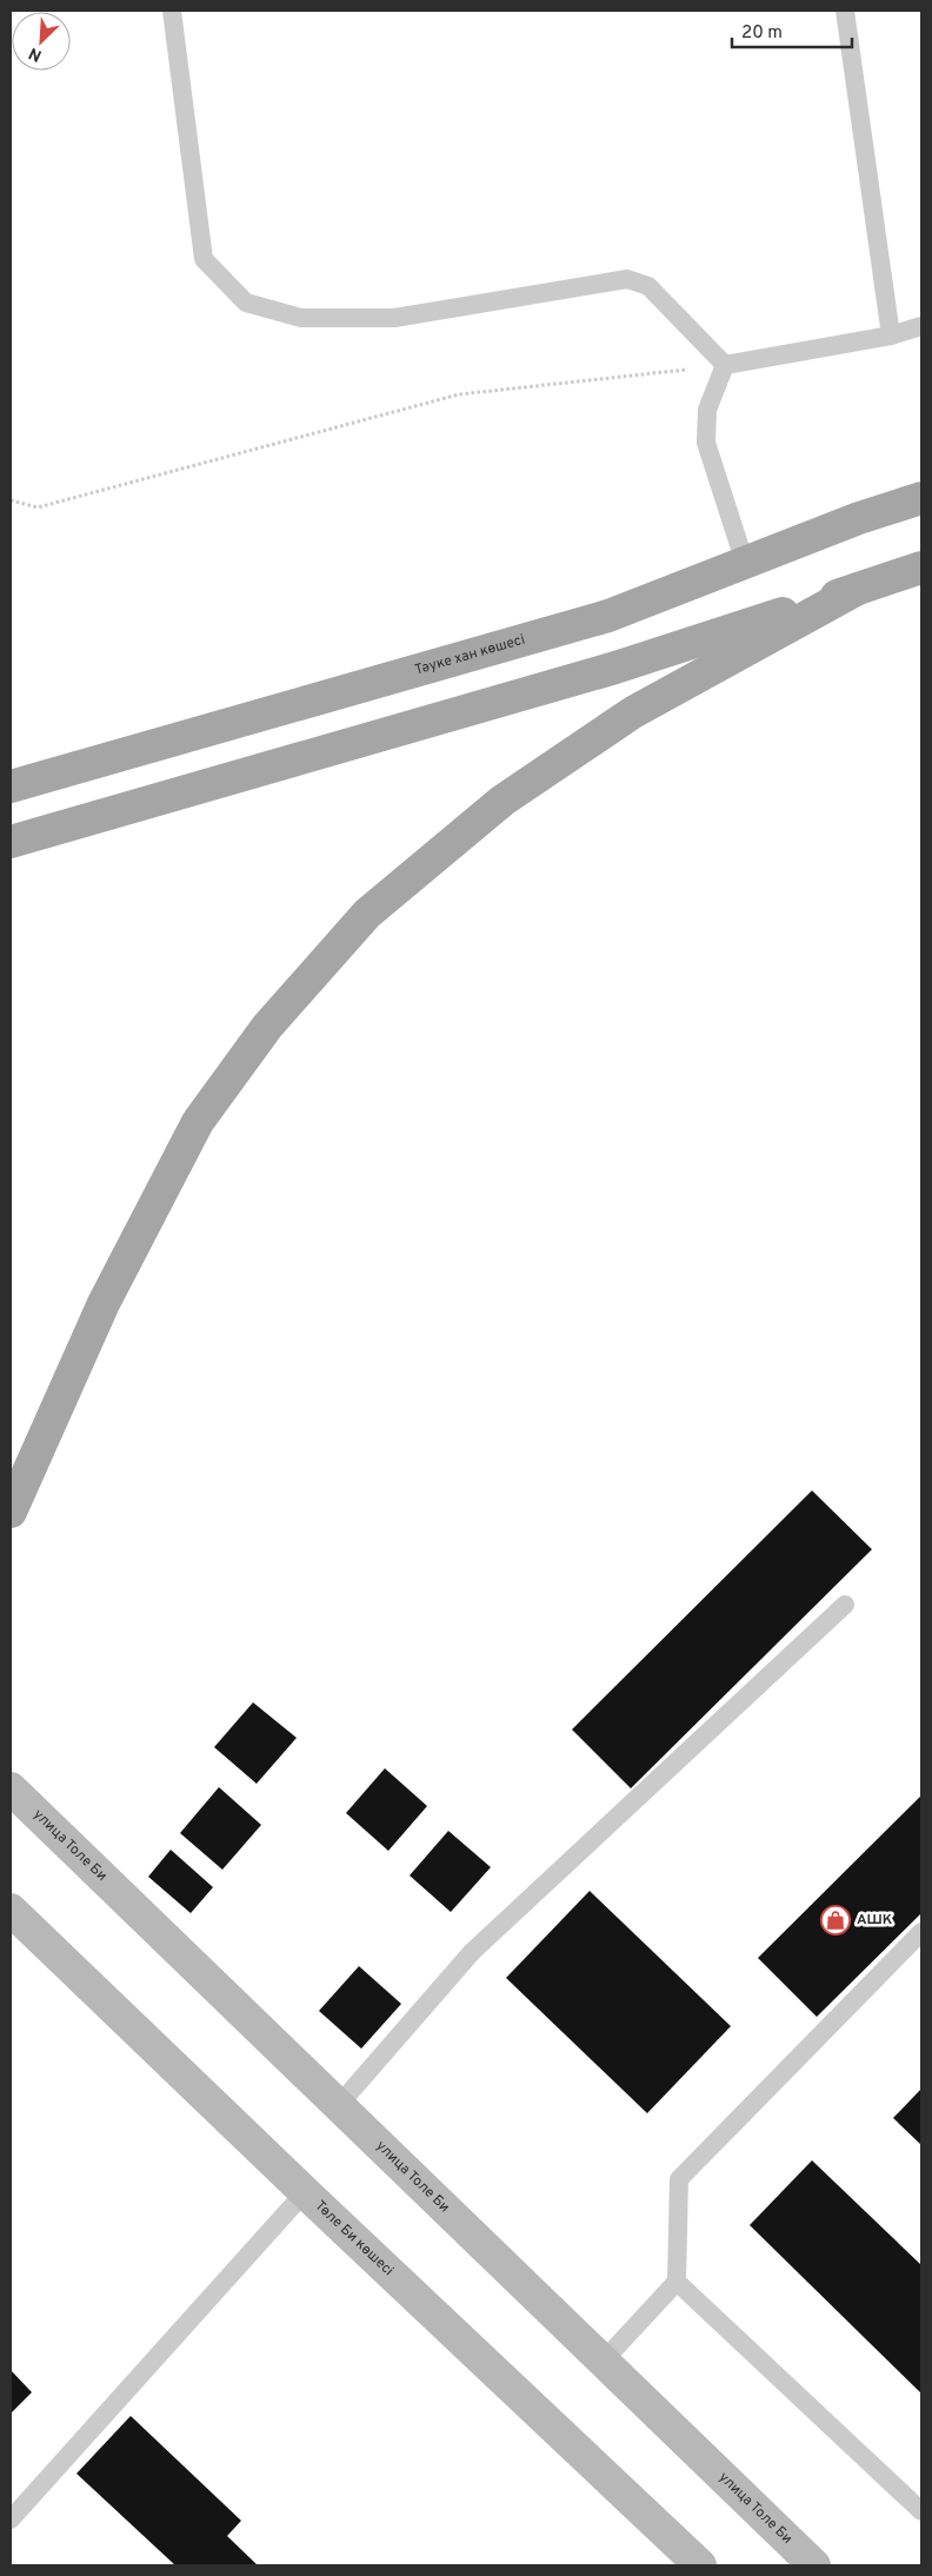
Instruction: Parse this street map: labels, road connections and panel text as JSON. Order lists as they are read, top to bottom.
{
  "streets": {
    "main road": ["Тәуке хан көшесі", "улица Толе Би", "Төле Би көшесі"]
  },
  "places": {
    "shop": ["АШК"]
  },
  "scale_bar": "20 m",
  "north": "bottom left"
}
